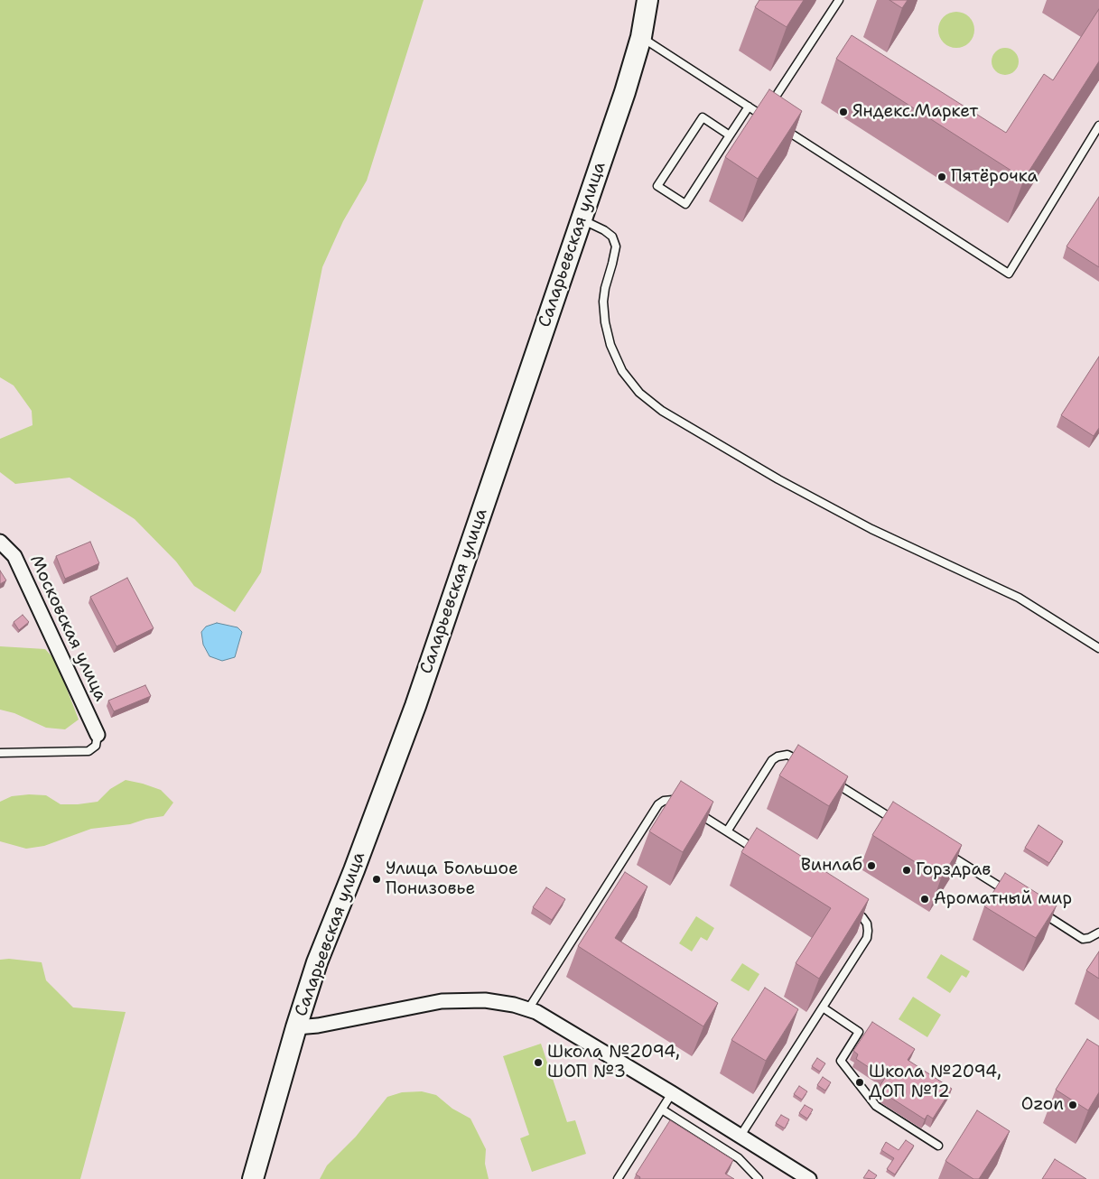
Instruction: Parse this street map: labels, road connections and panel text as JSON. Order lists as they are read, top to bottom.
{
  "streets": {
    "street": ["Саларьевская улица", "Московская улица"]
  },
  "places": [
    "Яндекс.Маркет",
    "Пятёрочка",
    "Винлаб",
    "Горздрав",
    "Улица Большое Понизовье",
    "Ароматный мир",
    "Школа №2094, ШОП №3",
    "Школа №2094, ДОП №12",
    "Ozon"
  ]
}
